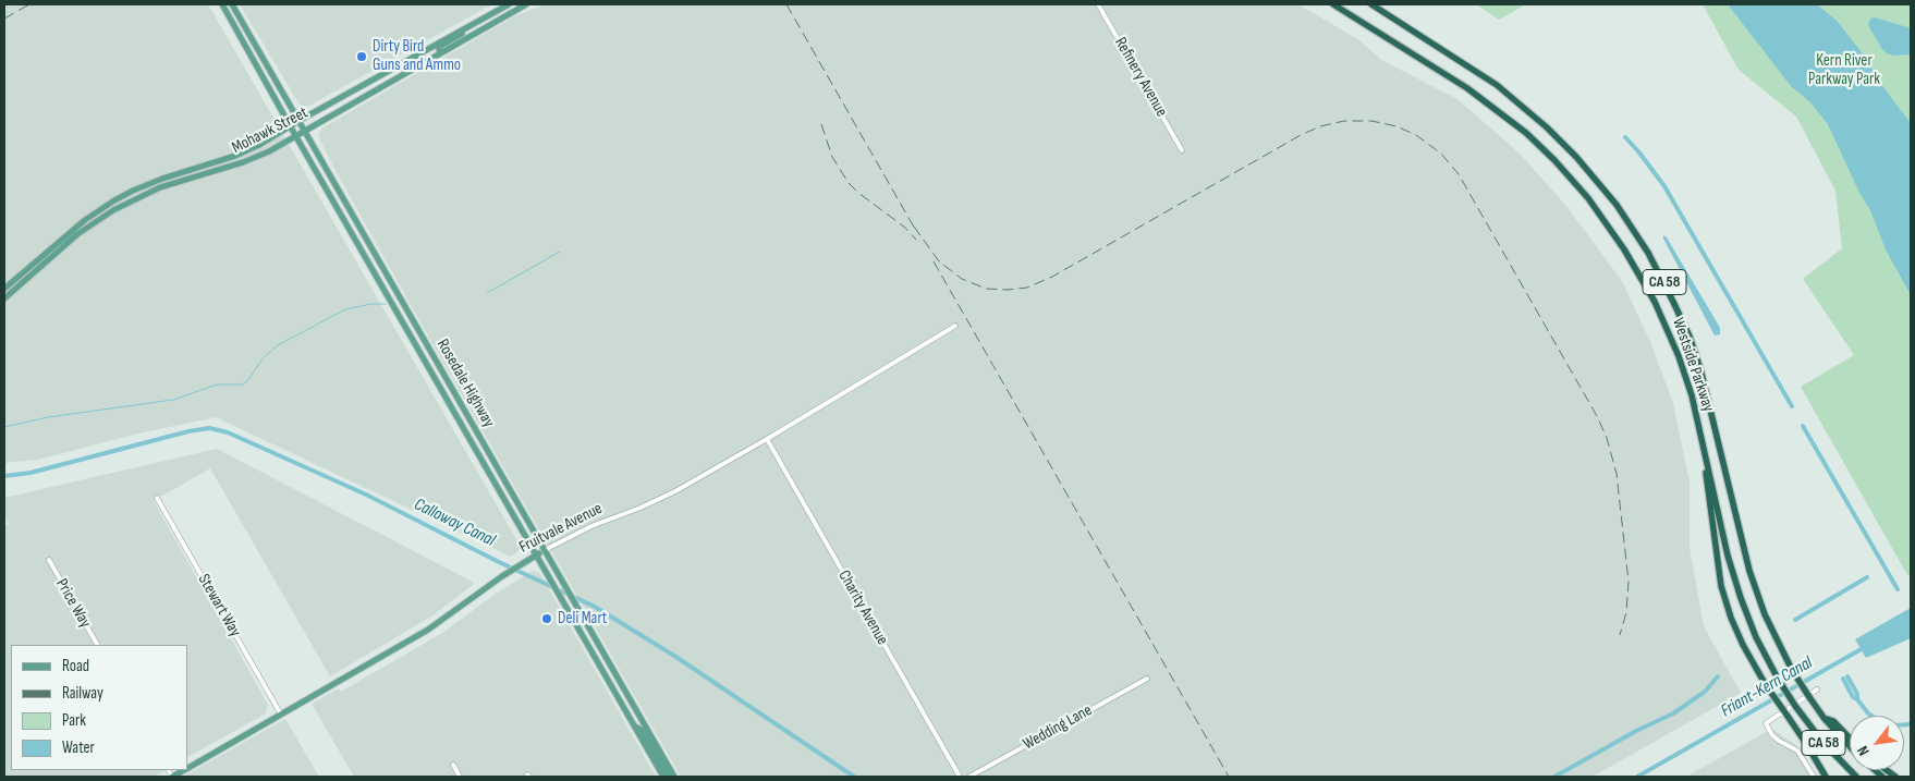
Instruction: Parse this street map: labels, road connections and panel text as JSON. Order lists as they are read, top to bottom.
{
  "streets": {
    "highway": ["CA 58", "Westside Parkway"],
    "main road": ["Mohawk Street", "Rosedale Highway", "Fruitvale Avenue"],
    "street": [
      "Refinery Avenue",
      "Price Way",
      "Stewart Way",
      "Charity Avenue",
      "Wedding Lane"
    ]
  },
  "crossings": [
    ["Mohawk Street", "Rosedale Highway"],
    ["Rosedale Highway", "Fruitvale Avenue"],
    ["Fruitvale Avenue", "Stewart Way"],
    ["Fruitvale Avenue", "Charity Avenue"]
  ],
  "water": ["Calloway Canal", "Friant-Kern Canal"],
  "parks": ["Kern River Parkway Park"],
  "places": ["Dirty Bird Guns and Ammo", "Deli Mart"],
  "legend": [
    "Road",
    "Railway",
    "Park",
    "Water"
  ],
  "north": "bottom left"
}
